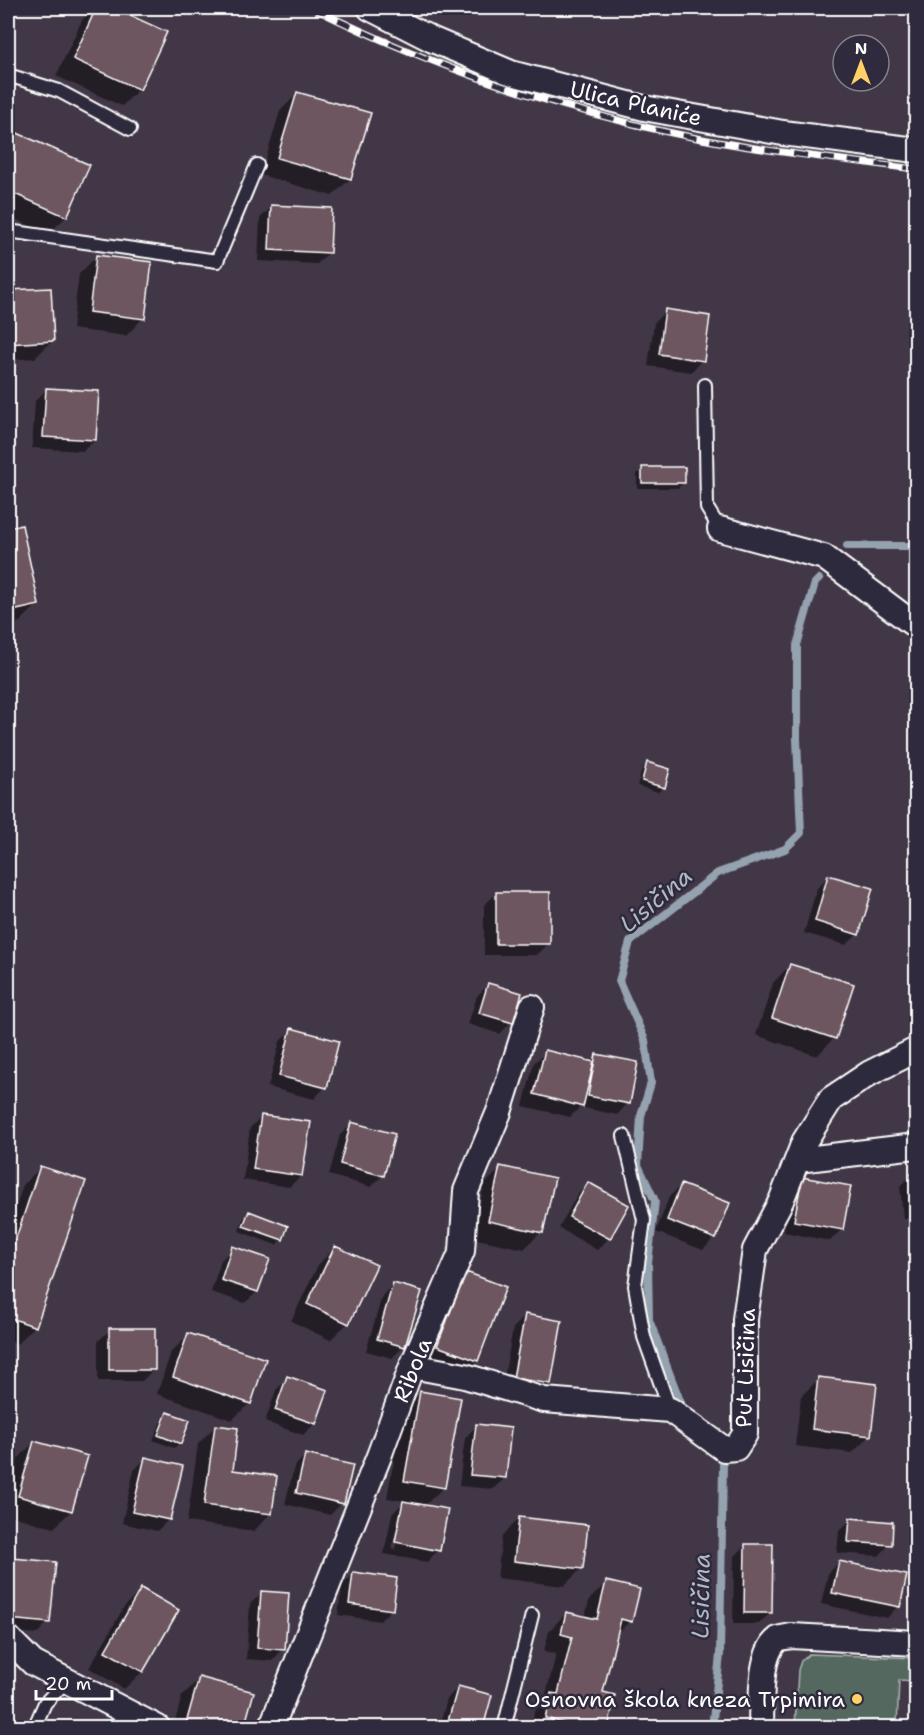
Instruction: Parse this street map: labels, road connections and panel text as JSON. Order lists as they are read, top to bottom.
{
  "streets": {
    "street": ["Ulica Planiće", "Put Lisičina", "Ribola"]
  },
  "water": ["Lisičina"],
  "places": ["Osnovna škola kneza Trpimira"],
  "scale_bar": "20 m",
  "north": "top"
}
